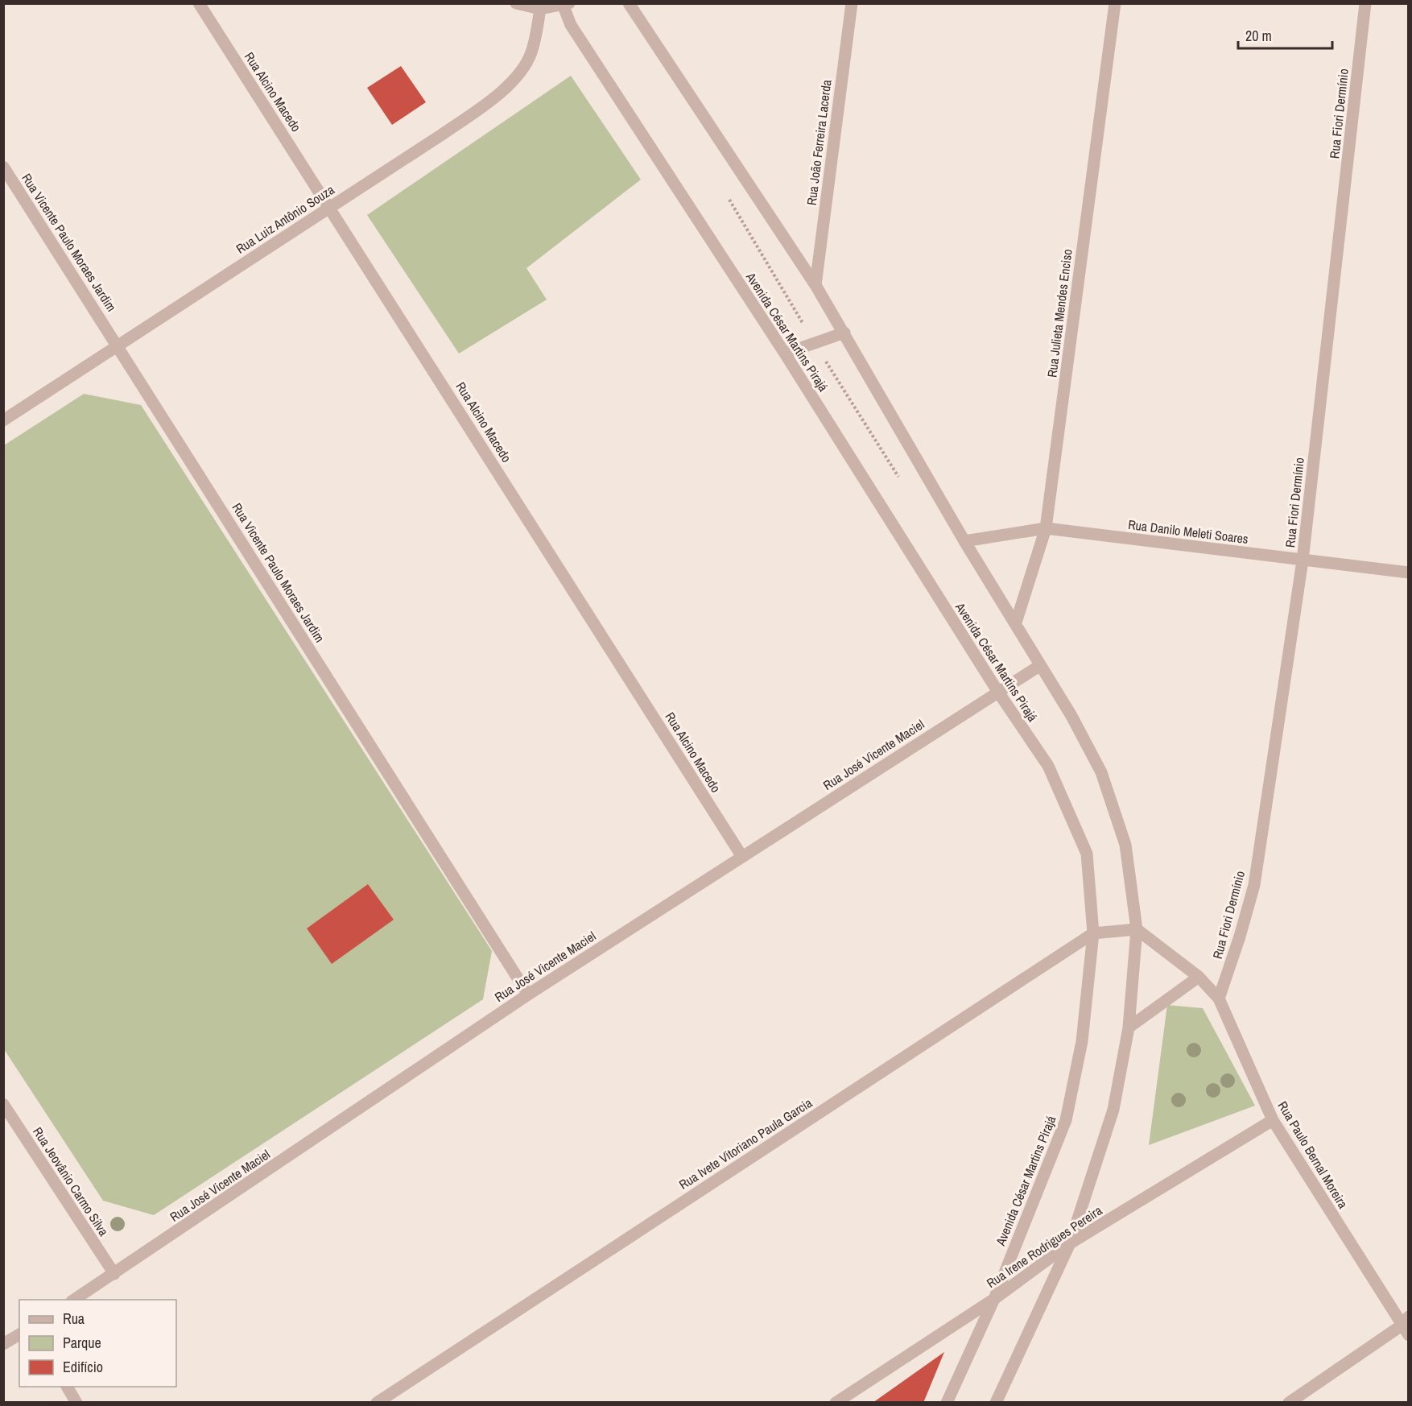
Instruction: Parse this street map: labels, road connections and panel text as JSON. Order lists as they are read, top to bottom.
{
  "streets": {
    "street": [
      "Rua Alcino Macedo",
      "Rua Fiori Dermínio",
      "Rua João Ferreira Lacerda",
      "Rua Luiz Antônio Souza",
      "Rua Vicente Paulo Moraes Jardim",
      "Rua Julieta Mendes Enciso",
      "Avenida César Martins Pirajá",
      "Rua Danilo Meleti Soares",
      "Rua José Vicente Maciel",
      "Rua Ivete Vitoriano Paula Garcia",
      "Rua Paulo Bernal Moreira",
      "Rua Jeovânio Carmo Silva",
      "Rua Irene Rodrigues Pereira"
    ]
  },
  "crossings": [
    ["Rua Alcino Macedo", "Rua Luiz Antônio Souza"],
    ["Rua Alcino Macedo", "Rua José Vicente Maciel"],
    ["Rua Fiori Dermínio", "Rua Danilo Meleti Soares"],
    ["Rua Fiori Dermínio", "Rua Paulo Bernal Moreira"],
    ["Rua Luiz Antônio Souza", "Rua Vicente Paulo Moraes Jardim"],
    ["Rua Vicente Paulo Moraes Jardim", "Rua José Vicente Maciel"],
    ["Rua Julieta Mendes Enciso", "Rua Danilo Meleti Soares"],
    ["Avenida César Martins Pirajá", "Rua José Vicente Maciel"],
    ["Avenida César Martins Pirajá", "Rua Ivete Vitoriano Paula Garcia"],
    ["Avenida César Martins Pirajá", "Rua Irene Rodrigues Pereira"],
    ["Rua José Vicente Maciel", "Rua Jeovânio Carmo Silva"],
    ["Rua Ivete Vitoriano Paula Garcia", "Rua Paulo Bernal Moreira"],
    ["Rua Paulo Bernal Moreira", "Rua Irene Rodrigues Pereira"]
  ],
  "legend": ["Rua", "Parque", "Edifício"],
  "scale_bar": "20 m"
}
